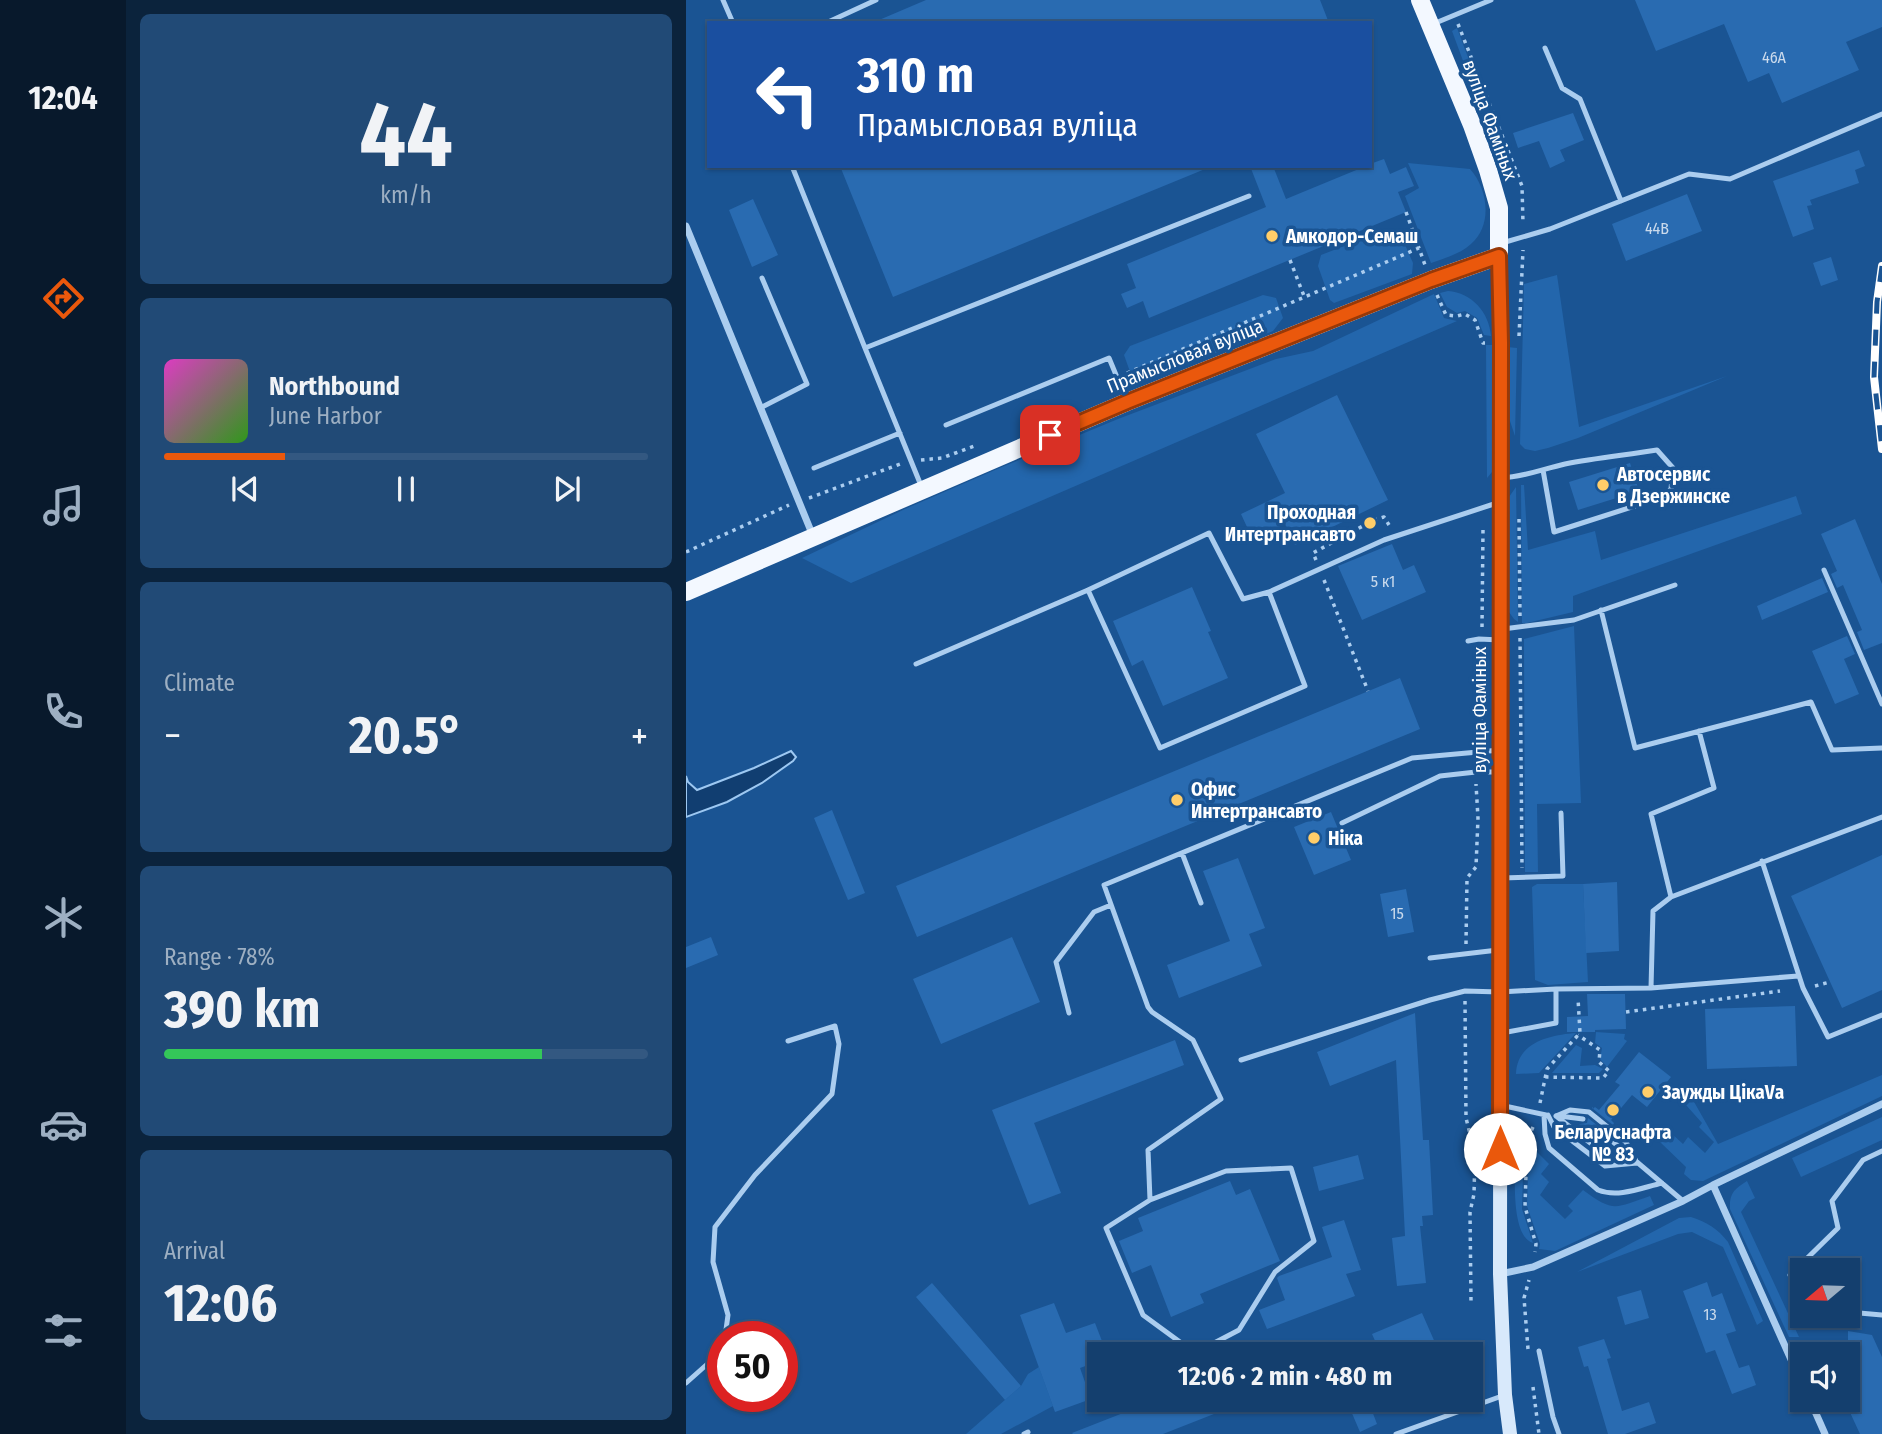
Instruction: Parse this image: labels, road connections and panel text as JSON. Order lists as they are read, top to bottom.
{
  "streets": {
    "main road": ["вуліца Фаміных", "Прамысловая вуліца"]
  },
  "crossings": [
    ["вуліца Фаміных", "Прамысловая вуліца"]
  ],
  "places": [
    "Амкодор-Семаш",
    "Автосервис в Дзержинске",
    "Проходная Интертрансавто",
    "Офис Интертрансавто",
    "Ніка",
    "Заужды ЦікаVа",
    "Беларуснафта № 83"
  ],
  "house_numbers": [
    "46А",
    "44В",
    "5 к1",
    "15",
    "13"
  ],
  "north": "left",
  "page": {
    "tabs": "12:04",
    "tile": [
      ["44", "km/h"],
      "Climate",
      ["Range · 78%", "390 km"],
      ["Arrival", "12:06"]
    ],
    "turn": ["310 m", "Прамысловая вуліца"],
    "song": ["Northbound", "June Harbor"],
    "heat": ["−", "20.5°", "+"],
    "limit": "50",
    "trip": "12:06 · 2 min · 480 m"
  }
}
